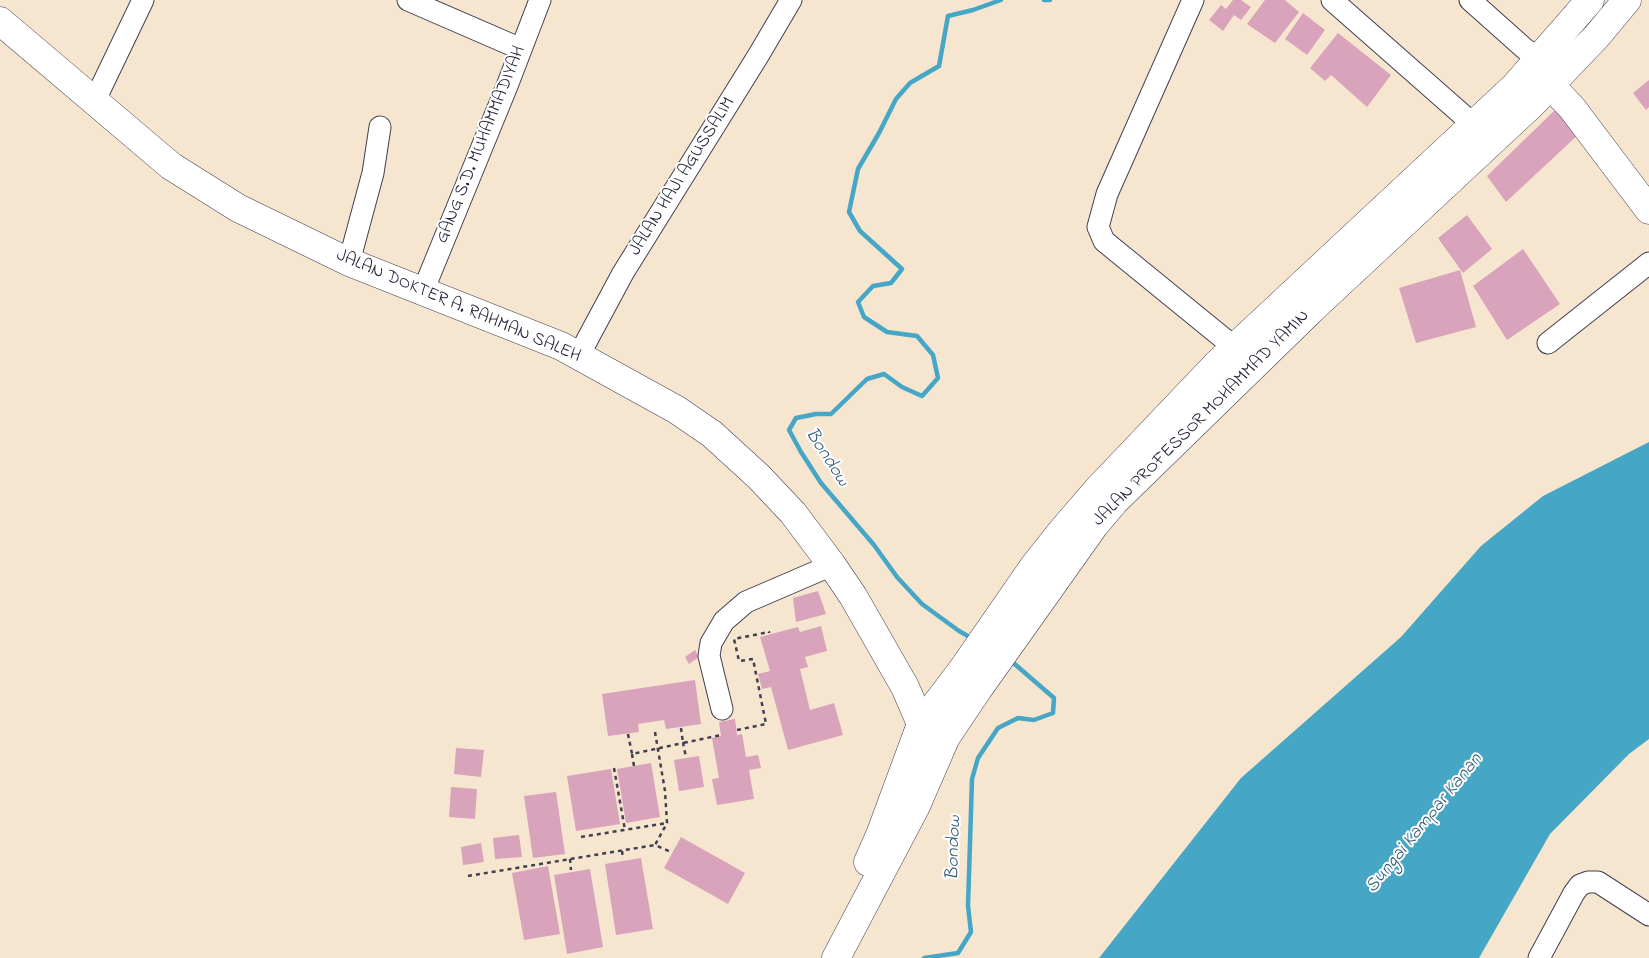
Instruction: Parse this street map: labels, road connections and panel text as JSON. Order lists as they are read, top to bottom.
{
  "streets": {
    "main road": ["JALAN DOKTER A. RAHMAN SALEH", "JALAN PROFESSOR MOHAMMAD YAMIN"],
    "street": ["GANG S.D. MUHAMMADIYAH", "JALAN HAJI AGUSSALIM"]
  },
  "crossings": [
    ["GANG S.D. MUHAMMADIYAH", "JALAN DOKTER A. RAHMAN SALEH"],
    ["JALAN HAJI AGUSSALIM", "JALAN DOKTER A. RAHMAN SALEH"],
    ["JALAN DOKTER A. RAHMAN SALEH", "JALAN PROFESSOR MOHAMMAD YAMIN"]
  ],
  "water": ["Bondow", "Sungai Kampar Kanan"]
}
